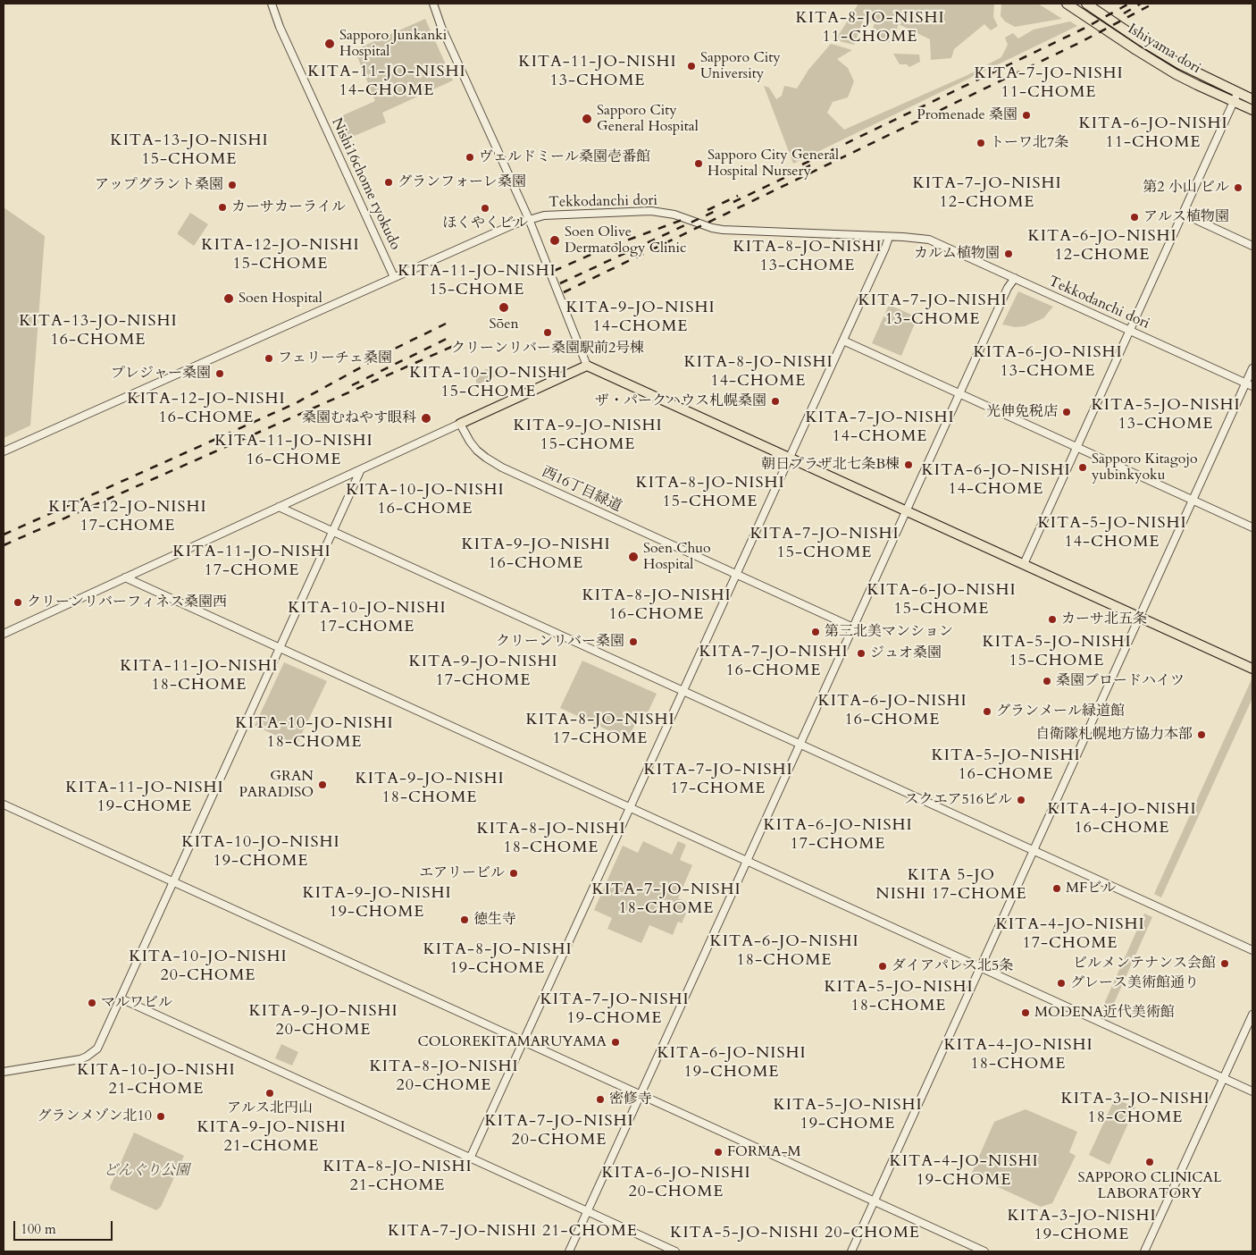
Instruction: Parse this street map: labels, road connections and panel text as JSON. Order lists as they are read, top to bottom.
{
  "streets": {
    "main road": ["Ishiyama dori"],
    "street": ["Nishi16chome ryokudo", "Tekkodanchi dori", "西16丁目緑道"]
  },
  "crossings": [
    ["Nishi16chome ryokudo", "Tekkodanchi dori"]
  ],
  "districts": [
    "KITA-8-JO-NISHI 11-CHOME",
    "KITA-11-JO-NISHI 13-CHOME",
    "KITA-11-JO-NISHI 14-CHOME",
    "KITA-7-JO-NISHI 11-CHOME",
    "KITA-6-JO-NISHI 11-CHOME",
    "KITA-13-JO-NISHI 15-CHOME",
    "KITA-7-JO-NISHI 12-CHOME",
    "KITA-6-JO-NISHI 12-CHOME",
    "KITA-12-JO-NISHI 15-CHOME",
    "KITA-8-JO-NISHI 13-CHOME",
    "KITA-11-JO-NISHI 15-CHOME",
    "KITA-7-JO-NISHI 13-CHOME",
    "KITA-9-JO-NISHI 14-CHOME",
    "KITA-13-JO-NISHI 16-CHOME",
    "KITA-6-JO-NISHI 13-CHOME",
    "KITA-8-JO-NISHI 14-CHOME",
    "KITA-10-JO-NISHI 15-CHOME",
    "KITA-12-JO-NISHI 16-CHOME",
    "KITA-5-JO-NISHI 13-CHOME",
    "KITA-7-JO-NISHI 14-CHOME",
    "KITA-9-JO-NISHI 15-CHOME",
    "KITA-11-JO-NISHI 16-CHOME",
    "KITA-6-JO-NISHI 14-CHOME",
    "KITA-8-JO-NISHI 15-CHOME",
    "KITA-10-JO-NISHI 16-CHOME",
    "KITA-12-JO-NISHI 17-CHOME",
    "KITA-5-JO-NISHI 14-CHOME",
    "KITA-7-JO-NISHI 15-CHOME",
    "KITA-9-JO-NISHI 16-CHOME",
    "KITA-11-JO-NISHI 17-CHOME",
    "KITA-6-JO-NISHI 15-CHOME",
    "KITA-8-JO-NISHI 16-CHOME",
    "KITA-10-JO-NISHI 17-CHOME",
    "KITA-5-JO-NISHI 15-CHOME",
    "KITA-7-JO-NISHI 16-CHOME",
    "KITA-9-JO-NISHI 17-CHOME",
    "KITA-11-JO-NISHI 18-CHOME",
    "KITA-6-JO-NISHI 16-CHOME",
    "KITA-8-JO-NISHI 17-CHOME",
    "KITA-10-JO-NISHI 18-CHOME",
    "KITA-5-JO-NISHI 16-CHOME",
    "KITA-7-JO-NISHI 17-CHOME",
    "KITA-9-JO-NISHI 18-CHOME",
    "KITA-11-JO-NISHI 19-CHOME",
    "KITA-4-JO-NISHI 16-CHOME",
    "KITA-6-JO-NISHI 17-CHOME",
    "KITA-8-JO-NISHI 18-CHOME",
    "KITA-10-JO-NISHI 19-CHOME",
    "KITA 5-JO NISHI 17-CHOME",
    "KITA-7-JO-NISHI 18-CHOME",
    "KITA-9-JO-NISHI 19-CHOME",
    "KITA-4-JO-NISHI 17-CHOME",
    "KITA-6-JO-NISHI 18-CHOME",
    "KITA-8-JO-NISHI 19-CHOME",
    "KITA-10-JO-NISHI 20-CHOME",
    "KITA-5-JO-NISHI 18-CHOME",
    "KITA-7-JO-NISHI 19-CHOME",
    "KITA-9-JO-NISHI 20-CHOME",
    "KITA-4-JO-NISHI 18-CHOME",
    "KITA-6-JO-NISHI 19-CHOME",
    "KITA-8-JO-NISHI 20-CHOME",
    "KITA-10-JO-NISHI 21-CHOME",
    "KITA-3-JO-NISHI 18-CHOME",
    "KITA-5-JO-NISHI 19-CHOME",
    "KITA-7-JO-NISHI 20-CHOME",
    "KITA-9-JO-NISHI 21-CHOME",
    "KITA-4-JO-NISHI 19-CHOME",
    "KITA-8-JO-NISHI 21-CHOME",
    "KITA-6-JO-NISHI 20-CHOME",
    "KITA-3-JO-NISHI 19-CHOME",
    "KITA-7-JO-NISHI 21-CHOME",
    "KITA-5-JO-NISHI 20-CHOME"
  ],
  "parks": ["どんぐり公園"],
  "places": [
    "Sapporo Junkanki Hospital",
    "Sapporo City University",
    "Promenade 桑園",
    "Sapporo City General Hospital",
    "トーワ北7条",
    "ヴェルドミール桑園壱番館",
    "Sapporo City General Hospital Nursery",
    "グランフォーレ桑園",
    "アップグラント桑園",
    "第2 小山 ビル",
    "カーサカーライル",
    "ほくやくビル",
    "アルス植物園",
    "Soen Olive Dermatology Clinic",
    "カルム植物園",
    "Soen Hospital",
    "Sōen",
    "クリーンリバー桑園駅前2号棟",
    "フェリーチェ桑園",
    "プレジャー桑園",
    "ザ・パークハウス札幌桑園",
    "光伸免税店",
    "桑園むねやす眼科",
    "朝日プラザ北七条B棟",
    "Sapporo Kitagojo yubinkyoku",
    "Soen Chuo Hospital",
    "クリーンリバーフィネス桑園西",
    "カーサ北五条",
    "第三北美マンション",
    "クリーンリバー桑園",
    "ジュオ桑園",
    "桑園ブロードハイツ",
    "グランメール緑道館",
    "自衛隊札幌地方協力本部",
    "GRAN PARADISO",
    "スクエア516ビル",
    "エアリービル",
    "MFビル",
    "徳生寺",
    "ビルメンテナンス会館",
    "ダイアパレス北5条",
    "グレース美術館通り",
    "マルワビル",
    "MODENA近代美術館",
    "COLOREKITAMARUYAMA",
    "アルス北円山",
    "密修寺",
    "グランメゾン北10",
    "FORMA-M",
    "SAPPORO CLINICAL LABORATORY"
  ],
  "scale_bar": "100 m"
}
